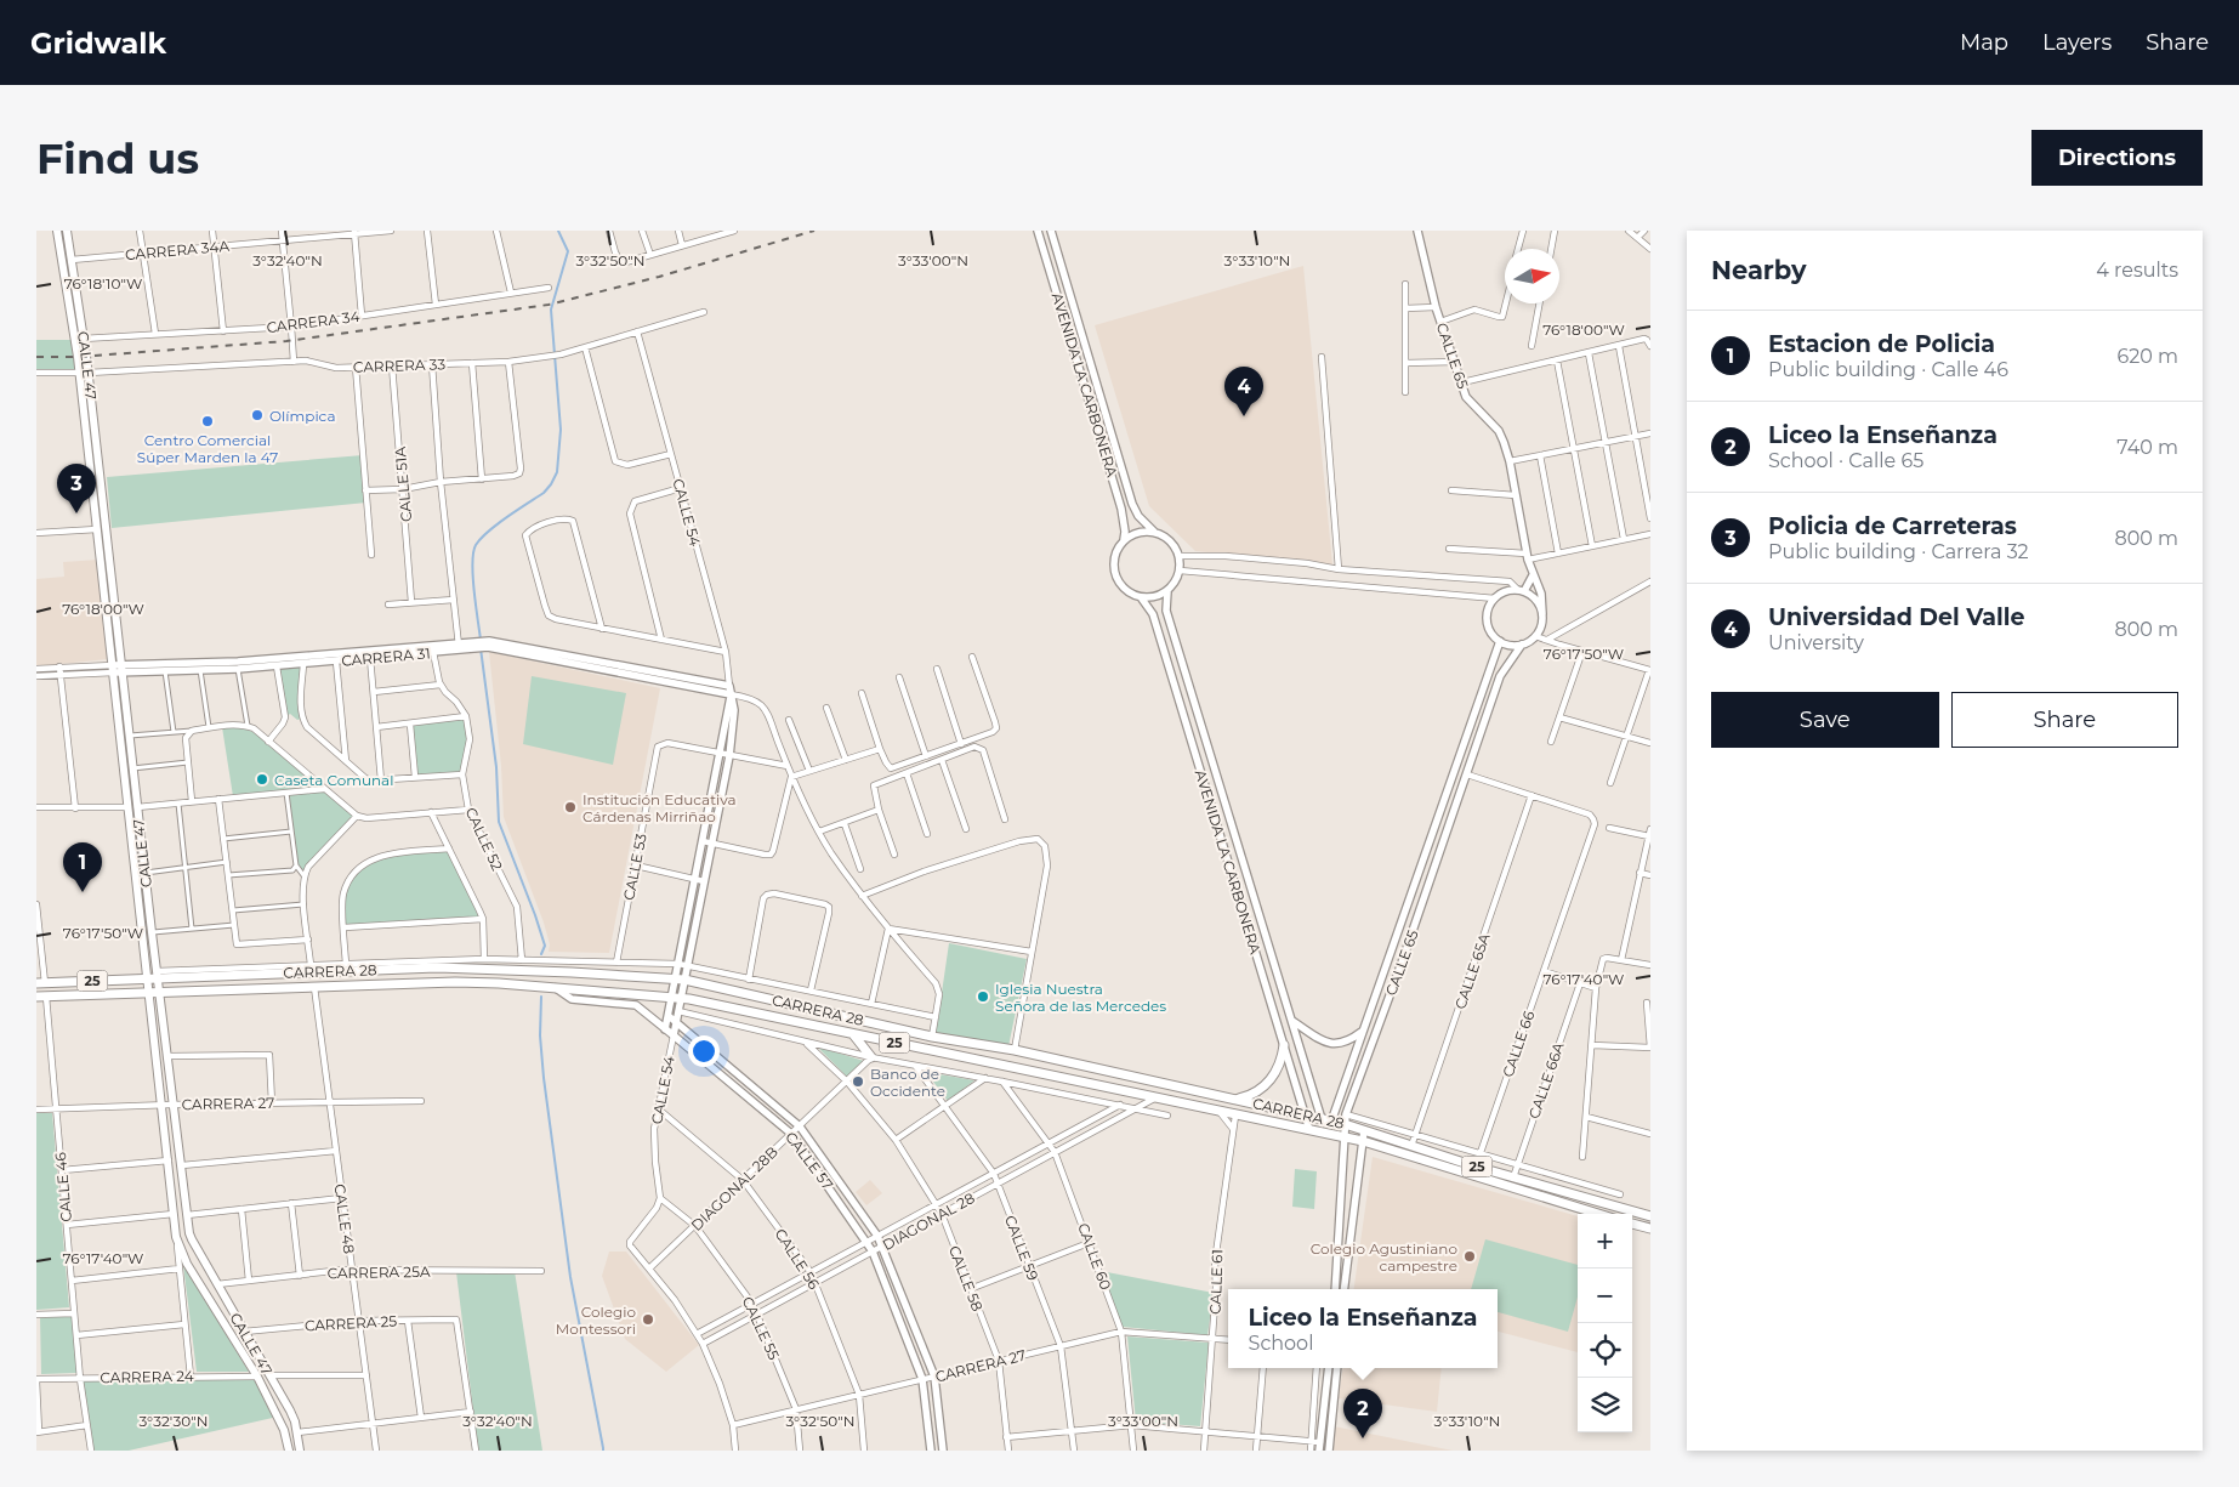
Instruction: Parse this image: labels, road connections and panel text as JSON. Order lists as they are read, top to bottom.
{
  "streets": {
    "main road": ["CALLE 47", "CARRERA 28", "25"],
    "street": [
      "CARRERA 34A",
      "CARRERA 34",
      "CALLE 65",
      "CARRERA 33",
      "AVENIDA LA CARBONERA",
      "CALLE 51A",
      "CALLE 54",
      "CARRERA 31",
      "CALLE 52",
      "CALLE 53",
      "CALLE 65A",
      "CALLE 66",
      "CALLE 66A",
      "CARRERA 27",
      "CALLE 57",
      "CALLE 46",
      "DIAGONAL 28B",
      "CALLE 48",
      "DIAGONAL 28",
      "CALLE 59",
      "CALLE 60",
      "CALLE 56",
      "CARRERA 25A",
      "CALLE 58",
      "CALLE 61",
      "CARRERA 25",
      "CALLE 55",
      "CARRERA 24"
    ]
  },
  "crossings": [
    ["CARRERA 34A", "CALLE 47"],
    ["CARRERA 34", "CALLE 47"],
    ["CALLE 65", "CARRERA 28"],
    ["CALLE 47", "CARRERA 33"],
    ["CALLE 47", "CARRERA 31"],
    ["CALLE 47", "CARRERA 28"],
    ["CALLE 47", "CARRERA 27"],
    ["CALLE 47", "CARRERA 25A"],
    ["CALLE 47", "CARRERA 25"],
    ["CALLE 47", "CARRERA 24"],
    ["CARRERA 33", "CALLE 51A"],
    ["CARRERA 33", "CALLE 54"],
    ["AVENIDA LA CARBONERA", "CARRERA 28"],
    ["CALLE 54", "CARRERA 31"],
    ["CALLE 54", "CALLE 53"],
    ["CALLE 54", "CARRERA 28"],
    ["CALLE 54", "CALLE 57"],
    ["CALLE 54", "CALLE 56"],
    ["CALLE 54", "CALLE 55"],
    ["CALLE 52", "CARRERA 28"],
    ["CALLE 53", "CARRERA 28"],
    ["CARRERA 28", "CALLE 65A"],
    ["CARRERA 28", "CALLE 66"],
    ["CARRERA 28", "CALLE 66A"],
    ["CARRERA 28", "CALLE 57"],
    ["CARRERA 28", "CALLE 46"],
    ["CARRERA 28", "CALLE 48"],
    ["CARRERA 28", "DIAGONAL 28"],
    ["CARRERA 28", "CALLE 61"],
    ["CALLE 65A", "CALLE 66"],
    ["CARRERA 27", "CALLE 57"],
    ["CARRERA 27", "CALLE 46"],
    ["CARRERA 27", "CALLE 48"],
    ["CARRERA 27", "CALLE 59"],
    ["CARRERA 27", "CALLE 60"],
    ["CARRERA 27", "CALLE 56"],
    ["CARRERA 27", "CALLE 58"],
    ["CARRERA 27", "CALLE 61"],
    ["CARRERA 27", "CALLE 55"],
    ["CALLE 57", "DIAGONAL 28B"],
    ["CALLE 57", "DIAGONAL 28"],
    ["CALLE 46", "CARRERA 24"],
    ["DIAGONAL 28B", "CALLE 56"],
    ["DIAGONAL 28B", "CALLE 58"],
    ["DIAGONAL 28B", "CALLE 55"],
    ["CALLE 48", "CARRERA 25A"],
    ["CALLE 48", "CARRERA 25"],
    ["DIAGONAL 28", "CALLE 59"],
    ["DIAGONAL 28", "CALLE 60"],
    ["DIAGONAL 28", "CALLE 56"],
    ["DIAGONAL 28", "CALLE 58"],
    ["DIAGONAL 28", "CALLE 55"]
  ],
  "places": [
    "Olímpica",
    "Centro Comercial Súper Marden la 47",
    "Caseta Comunal",
    "Institución Educativa Cárdenas Mirriñao",
    "Iglesia Nuestra Señora de las Mercedes",
    "Banco de Occidente",
    "Colegio Agustiniano campestre",
    "Colegio Montessori"
  ],
  "north": "right",
  "page": {
    "header": "Gridwalk",
    "nav": ["Map", "Layers", "Share"],
    "buttons": [
      "Directions",
      ["Save", "Share"]
    ],
    "title": "Find us",
    "heading": ["Nearby", "4 results"],
    "list": [
      {
        "mark": "1",
        "name": "Estacion de Policia",
        "note": "Public building · Calle 46",
        "value": "620 m"
      },
      {
        "mark": "2",
        "name": "Liceo la Enseñanza",
        "note": "School · Calle 65",
        "value": "740 m"
      },
      {
        "mark": "3",
        "name": "Policia de Carreteras",
        "note": "Public building · Carrera 32",
        "value": "800 m"
      },
      {
        "mark": "4",
        "name": "Universidad Del Valle",
        "note": "University",
        "value": "800 m"
      }
    ],
    "pins": [
      "4",
      "3",
      "1",
      "2"
    ],
    "map_buttons": ["+", "−"],
    "popup": ["Liceo la Enseñanza", "School"]
  },
  "coordinates": [
    "3°32'40\"N",
    "3°32'50\"N",
    "3°33'00\"N",
    "3°33'10\"N",
    "76°18'10\"W",
    "76°18'00\"W",
    "76°17'50\"W",
    "76°17'40\"W",
    "3°32'30\"N"
  ]
}
